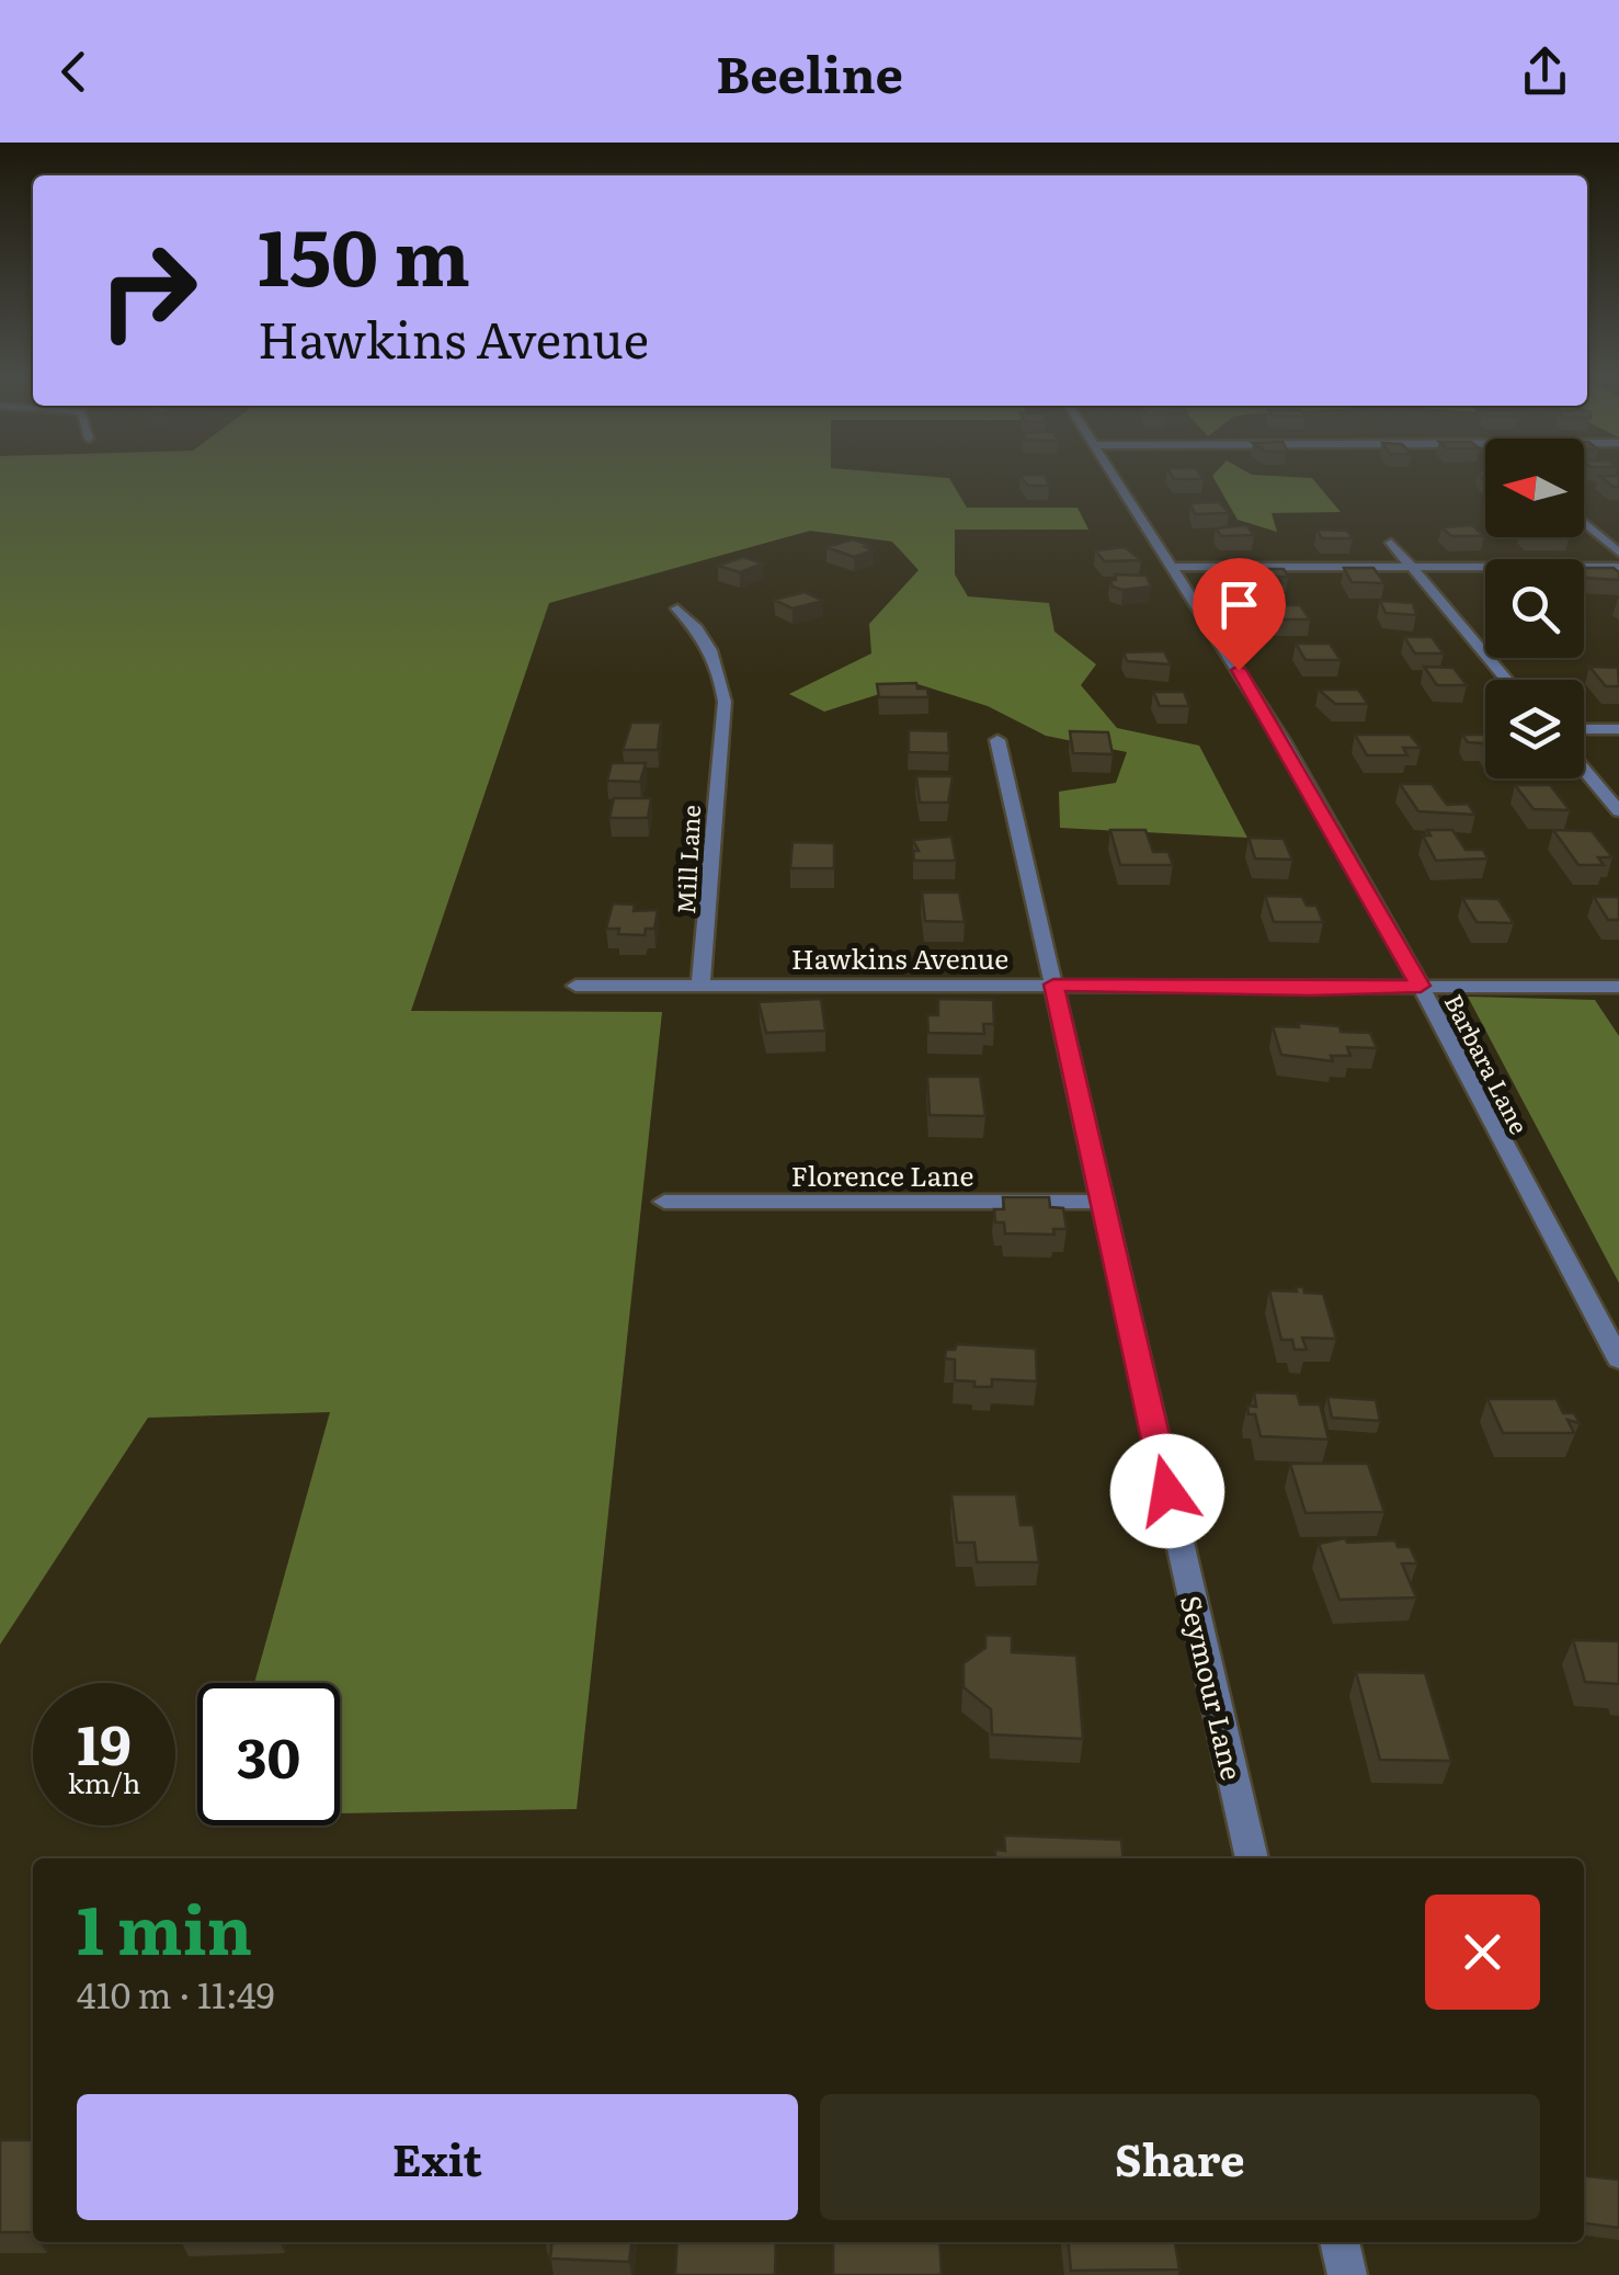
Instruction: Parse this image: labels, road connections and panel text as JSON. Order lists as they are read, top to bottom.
{
  "streets": {
    "street": [
      "Mill Lane",
      "Hawkins Avenue",
      "Barbara Lane",
      "Florence Lane",
      "Seymour Lane"
    ]
  },
  "crossings": [
    ["Mill Lane", "Hawkins Avenue"],
    ["Hawkins Avenue", "Barbara Lane"],
    ["Hawkins Avenue", "Seymour Lane"],
    ["Florence Lane", "Seymour Lane"]
  ],
  "north": "left",
  "page": {
    "header": "Beeline",
    "turn": ["150 m", "Hawkins Avenue"],
    "speed": "19 km/h",
    "limit": "30",
    "heading": ["1 min", "410 m · 11:49"],
    "buttons": ["Exit", "Share"]
  }
}
